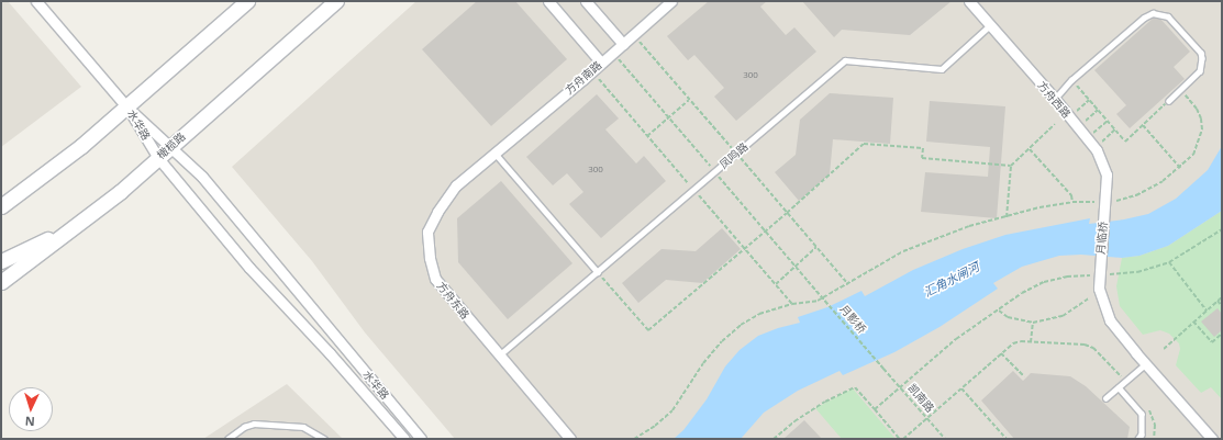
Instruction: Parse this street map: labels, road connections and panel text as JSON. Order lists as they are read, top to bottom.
{
  "streets": {
    "main road": ["橄榄路"],
    "street": [
      "方舟南路",
      "方舟西路",
      "水华路",
      "月临桥",
      "方舟东路"
    ],
    "lane": ["凤鸣路"],
    "path": ["月影桥", "凯南路"]
  },
  "crossings": [
    ["方舟南路", "方舟东路"],
    ["方舟西路", "凤鸣路"],
    ["方舟西路", "月临桥"],
    ["水华路", "橄榄路"],
    ["凤鸣路", "方舟东路"],
    ["月影桥", "凯南路"]
  ],
  "water": ["汇角水闸河"],
  "house_numbers": ["300", "300"],
  "north": "bottom"
}
